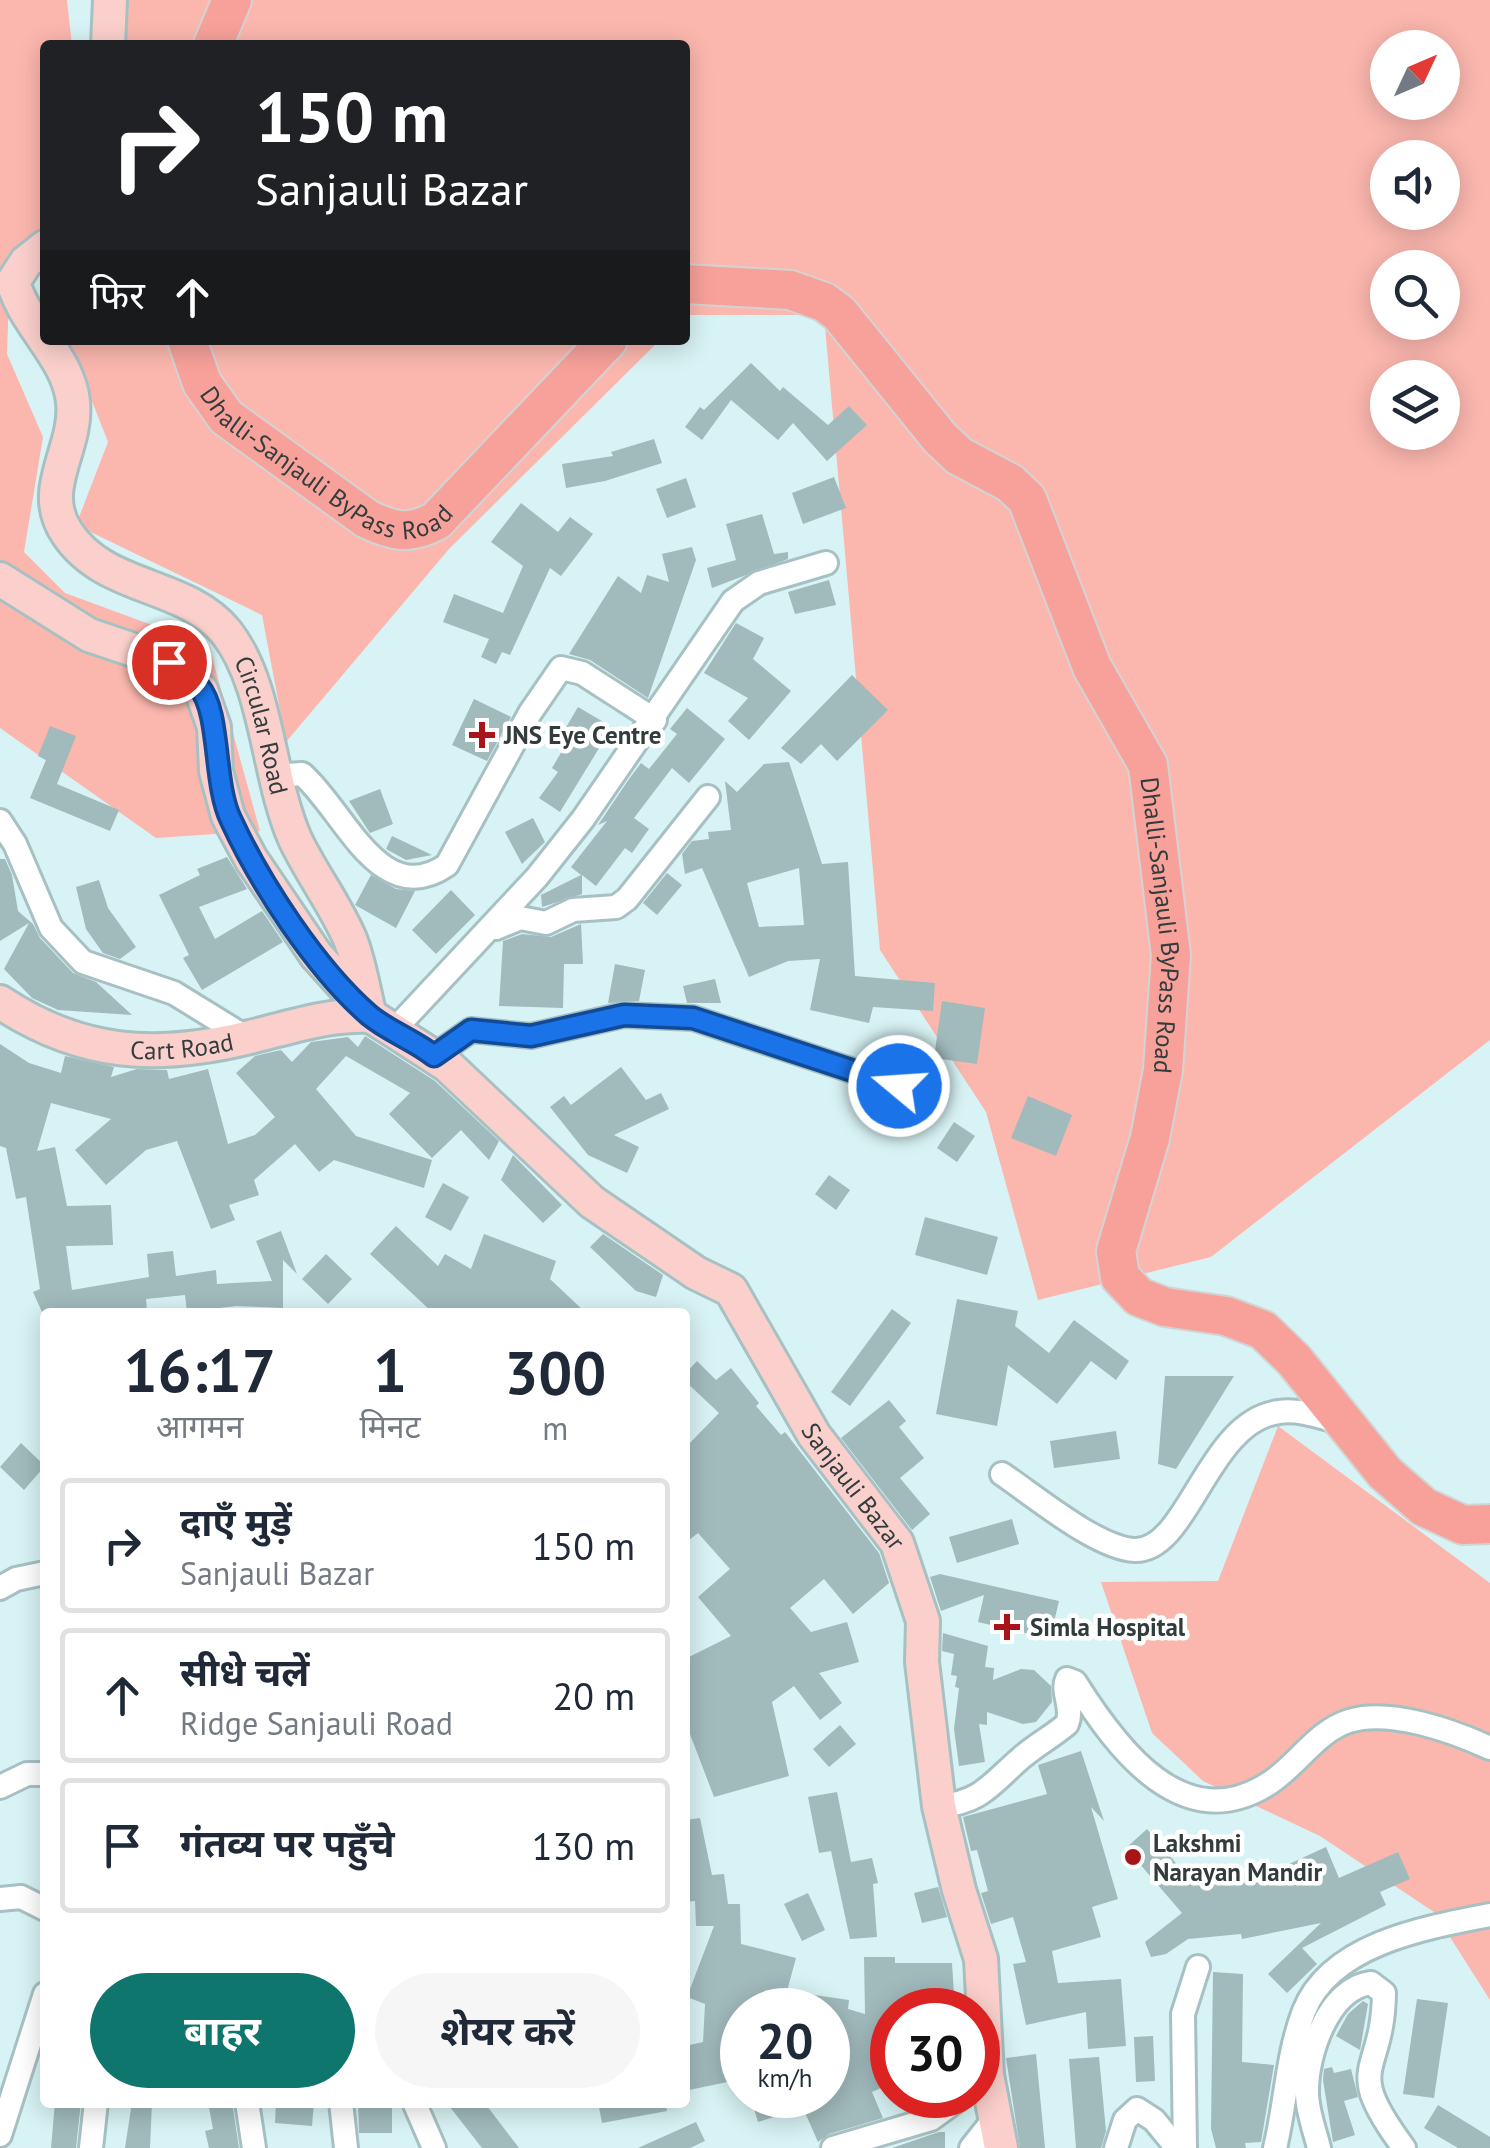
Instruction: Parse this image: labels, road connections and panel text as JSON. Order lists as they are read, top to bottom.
{
  "streets": {
    "main road": [
      "Dhalli-Sanjauli ByPass Road",
      "Circular Road",
      "Cart Road",
      "Sanjauli Bazar"
    ]
  },
  "crossings": [
    ["Circular Road", "Cart Road"],
    ["Circular Road", "Sanjauli Bazar"],
    ["Cart Road", "Sanjauli Bazar"]
  ],
  "places": {
    "health": ["JNS Eye Centre", "Simla Hospital"],
    "other": ["Lakshmi Narayan Mandir"]
  },
  "north": "top right",
  "page": {
    "turn": ["150 m", "Sanjauli Bazar"],
    "then": "फिर",
    "eta": [
      "16:17",
      "आगमन",
      "1",
      "मिनट",
      "300",
      "m"
    ],
    "list": [
      {
        "name": "दाएँ मुड़ें",
        "note": "Sanjauli Bazar",
        "value": "150 m"
      },
      {
        "name": "सीधे चलें",
        "note": "Ridge Sanjauli Road",
        "value": "20 m"
      },
      {
        "name": "गंतव्य पर पहुँचे",
        "value": "130 m"
      }
    ],
    "buttons": ["बाहर", "शेयर करें"],
    "speed": "20 km/h",
    "limit": "30"
  }
}
